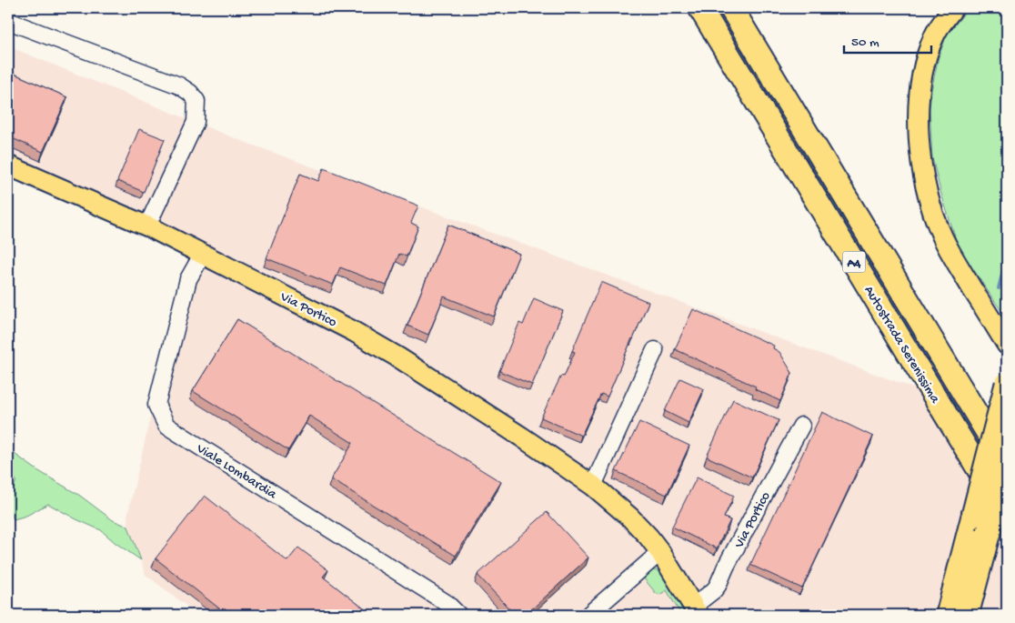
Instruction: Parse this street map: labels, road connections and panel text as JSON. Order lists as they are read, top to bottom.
{
  "streets": {
    "highway": ["A4", "Autostrada Serenissima"],
    "main road": ["Via Portico"],
    "street": ["Viale Lombardia"]
  },
  "crossings": [
    ["Via Portico", "Viale Lombardia"]
  ],
  "scale_bar": "50 m"
}
